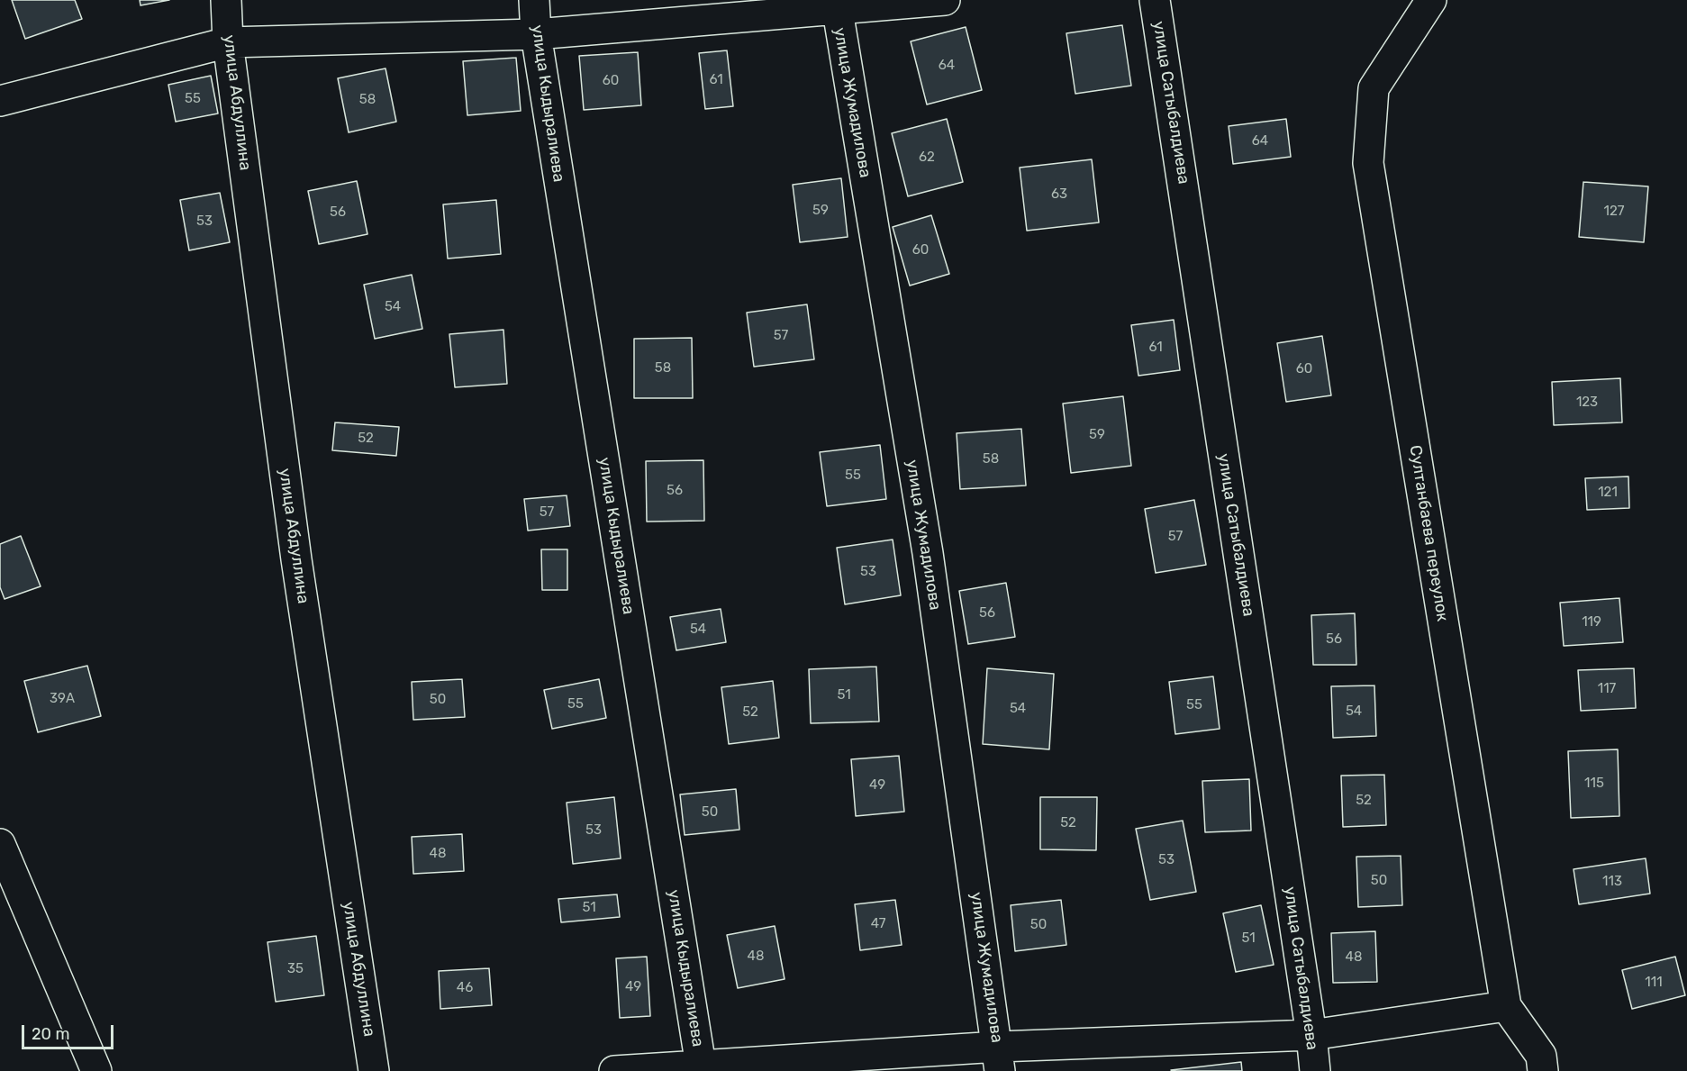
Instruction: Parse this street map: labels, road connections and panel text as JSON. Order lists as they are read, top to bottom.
{
  "streets": {
    "street": [
      "улица Абдуллина",
      "улица Жумадилова",
      "улица Сатыбалдиева",
      "улица Кыдыралиева",
      "Султанбаева переулок"
    ]
  },
  "house_numbers": [
    "64",
    "61",
    "60",
    "55",
    "58",
    "64",
    "62",
    "63",
    "59",
    "127",
    "56",
    "53",
    "60",
    "54",
    "57",
    "61",
    "58",
    "60",
    "123",
    "59",
    "52",
    "58",
    "55",
    "56",
    "121",
    "57",
    "57",
    "53",
    "56",
    "119",
    "54",
    "56",
    "117",
    "51",
    "39А",
    "50",
    "55",
    "55",
    "54",
    "54",
    "52",
    "115",
    "49",
    "52",
    "50",
    "52",
    "53",
    "48",
    "53",
    "50",
    "113",
    "51",
    "47",
    "50",
    "51",
    "48",
    "48",
    "35",
    "111",
    "49",
    "46"
  ],
  "scale_bar": "20 m"
}
